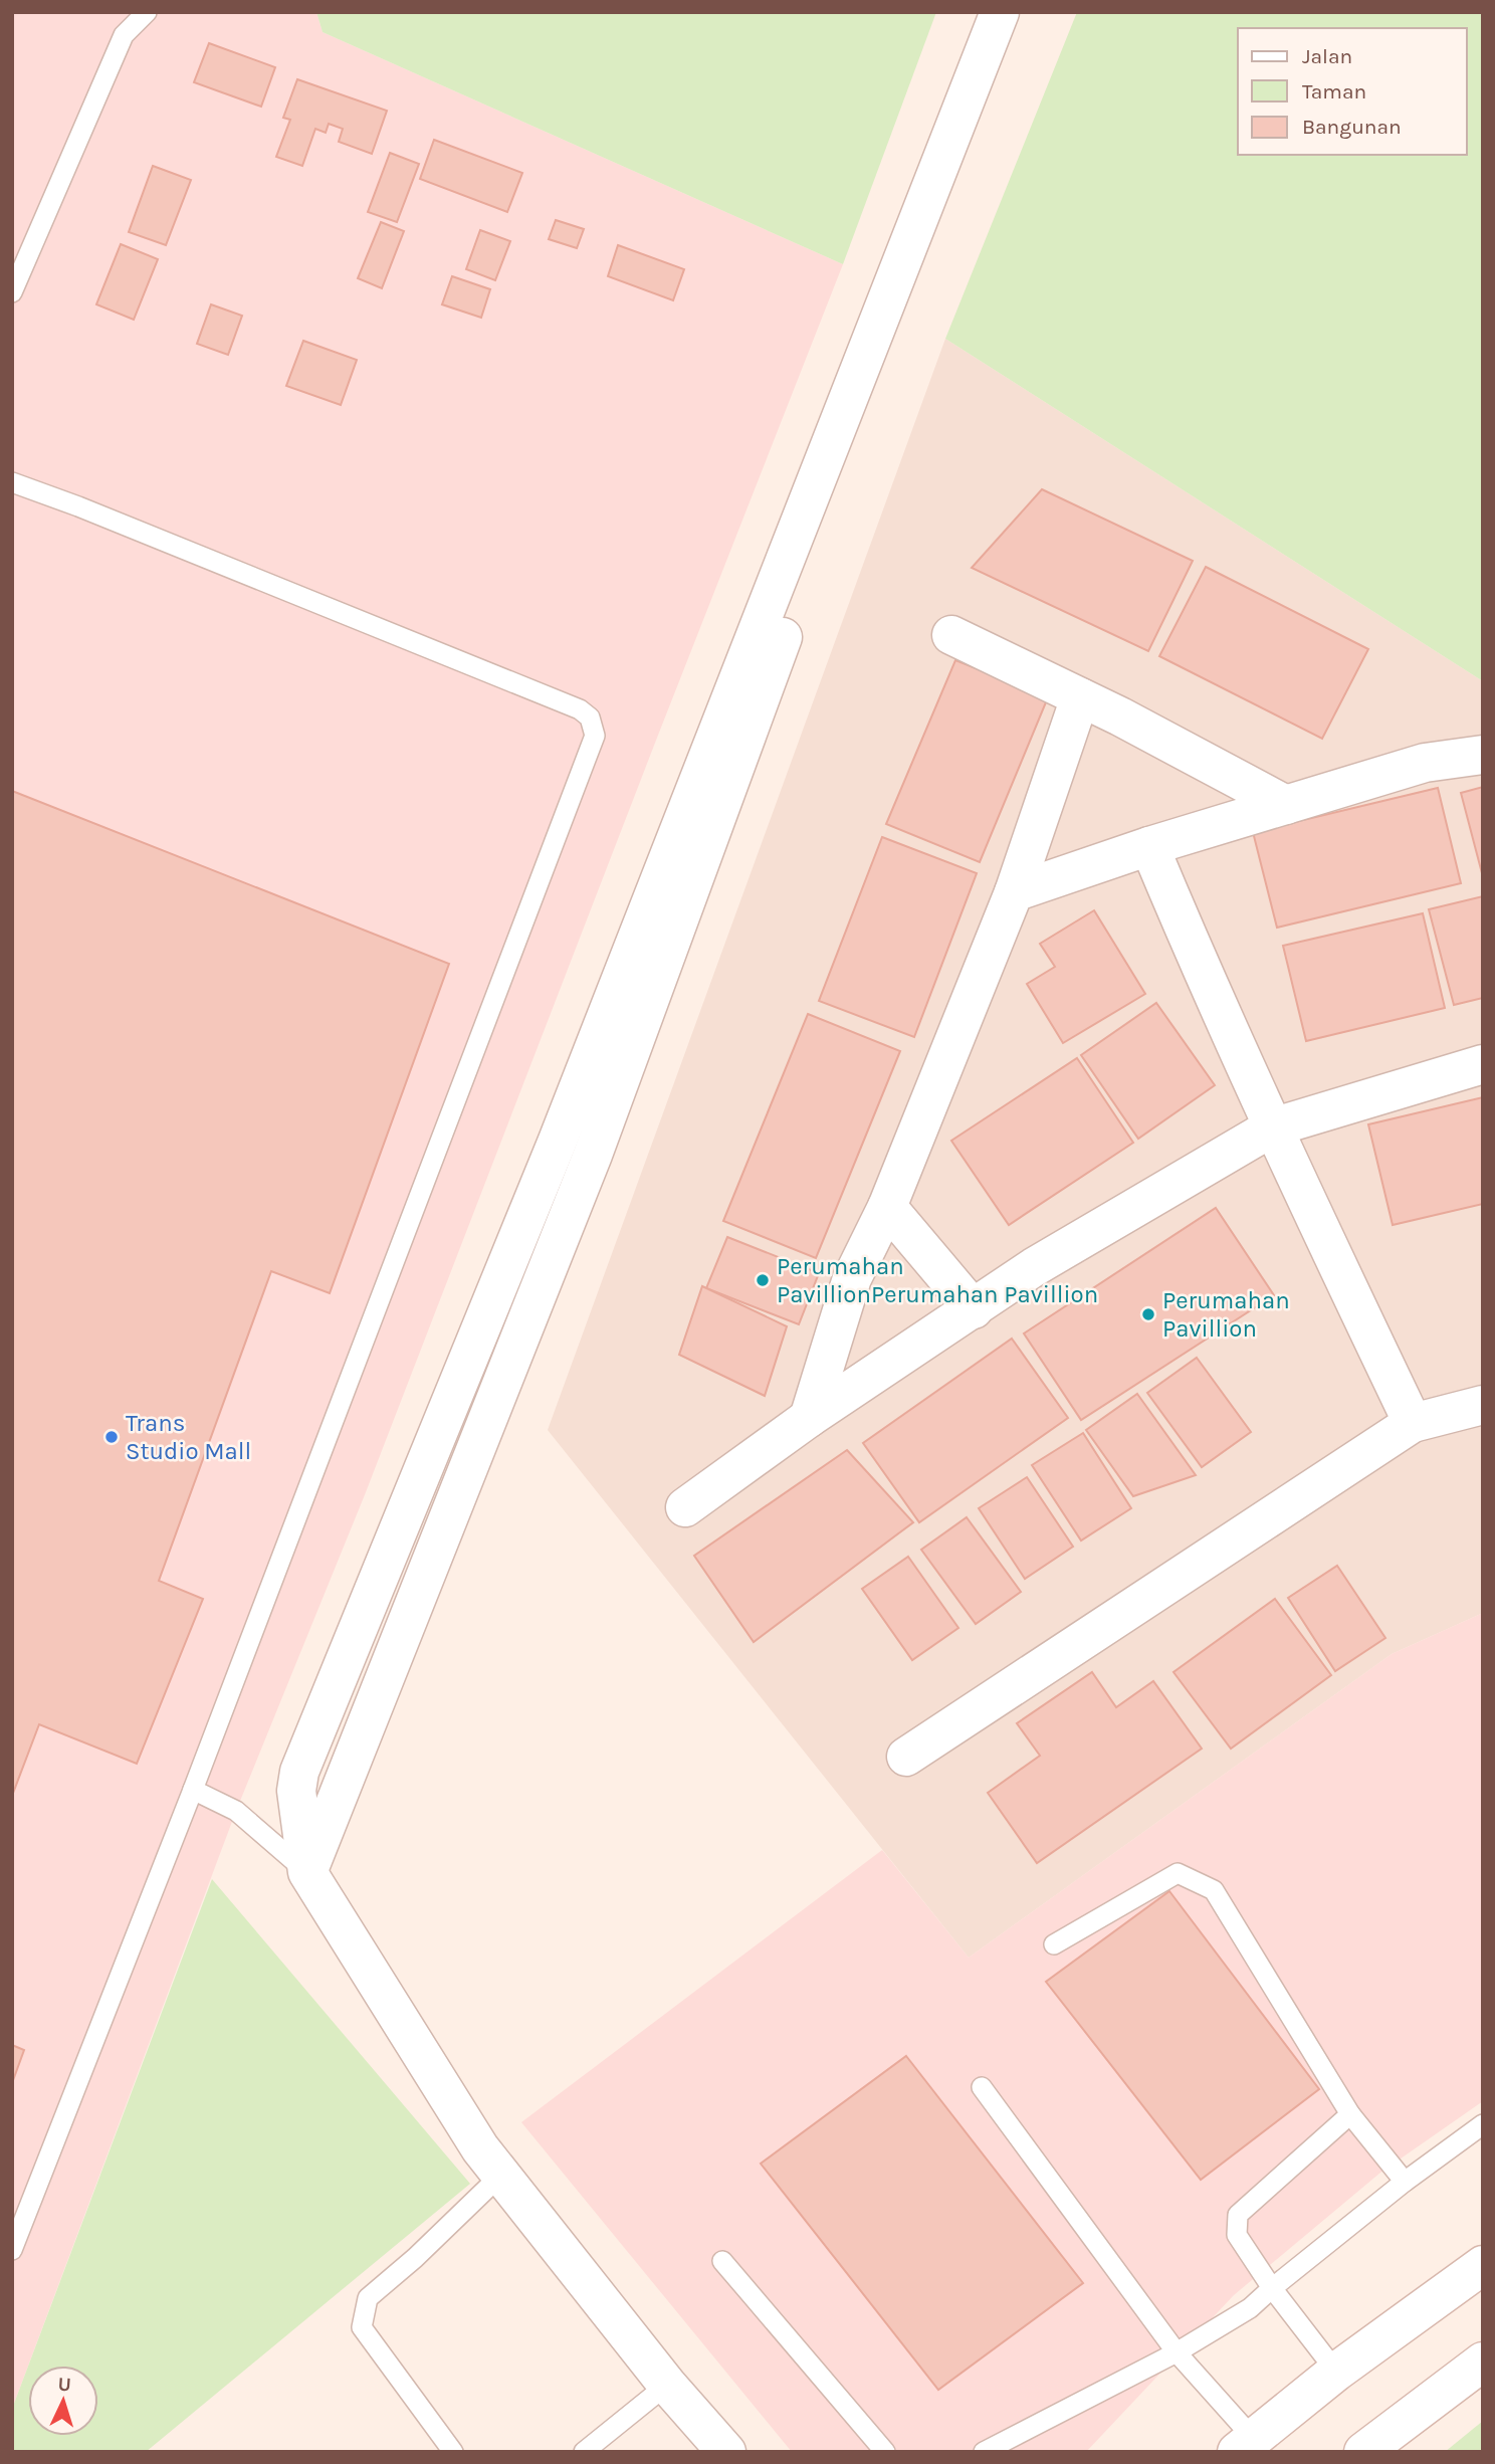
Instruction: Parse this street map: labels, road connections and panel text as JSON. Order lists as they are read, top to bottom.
{
  "places": ["Perumahan PavillionPerumahan Pavillion", "Perumahan Pavillion", "Trans Studio Mall"],
  "legend": ["Jalan", "Taman", "Bangunan"],
  "north": "top"
}
